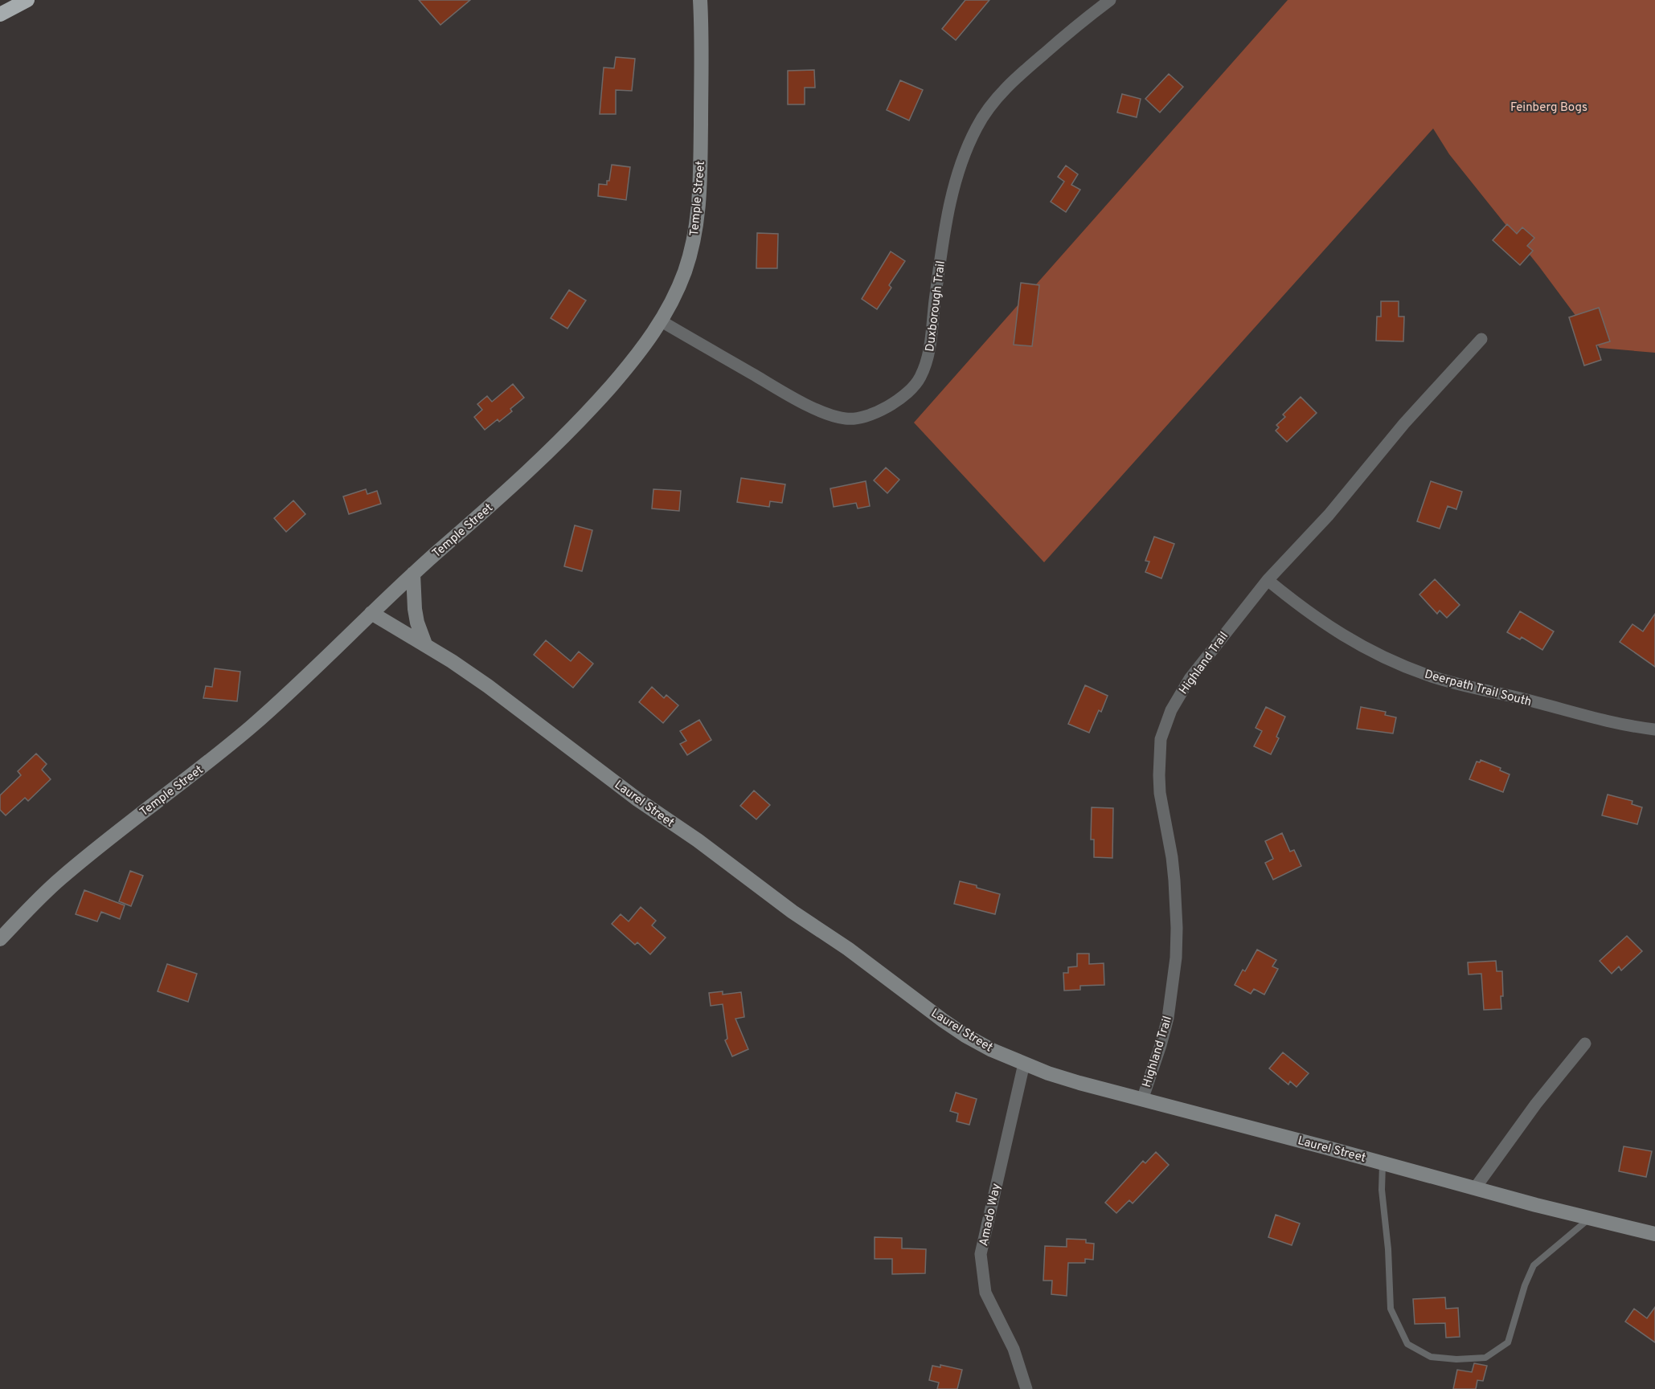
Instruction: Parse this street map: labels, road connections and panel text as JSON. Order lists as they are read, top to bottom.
{
  "streets": {
    "main road": ["Temple Street", "Laurel Street"],
    "street": [
      "Duxborough Trail",
      "Highland Trail",
      "Deerpath Trail South",
      "Amado Way"
    ]
  },
  "crossings": [
    ["Temple Street", "Duxborough Trail"],
    ["Temple Street", "Laurel Street"],
    ["Highland Trail", "Deerpath Trail South"],
    ["Highland Trail", "Laurel Street"],
    ["Laurel Street", "Amado Way"]
  ],
  "parks": ["Feinberg Bogs"]
}
